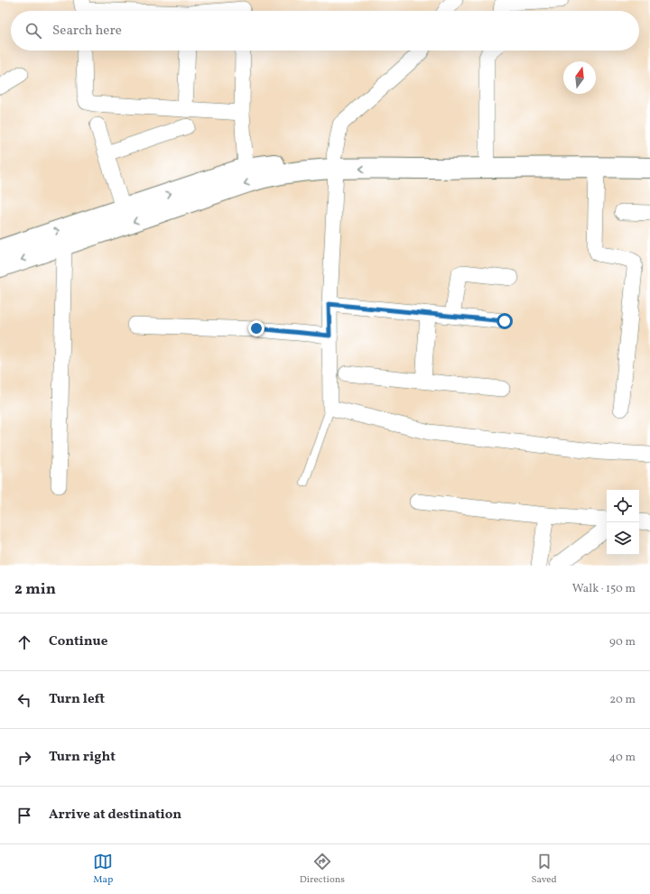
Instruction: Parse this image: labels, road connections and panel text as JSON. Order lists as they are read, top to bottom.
{
  "north": "top",
  "page": {
    "search": "Search here",
    "heading": ["2 min", "Walk · 150 m"],
    "list": [
      ["Continue", "90 m"],
      ["Turn left", "20 m"],
      ["Turn right", "40 m"],
      "Arrive at destination"
    ],
    "nav": ["Map", "Directions", "Saved"]
  }
}
